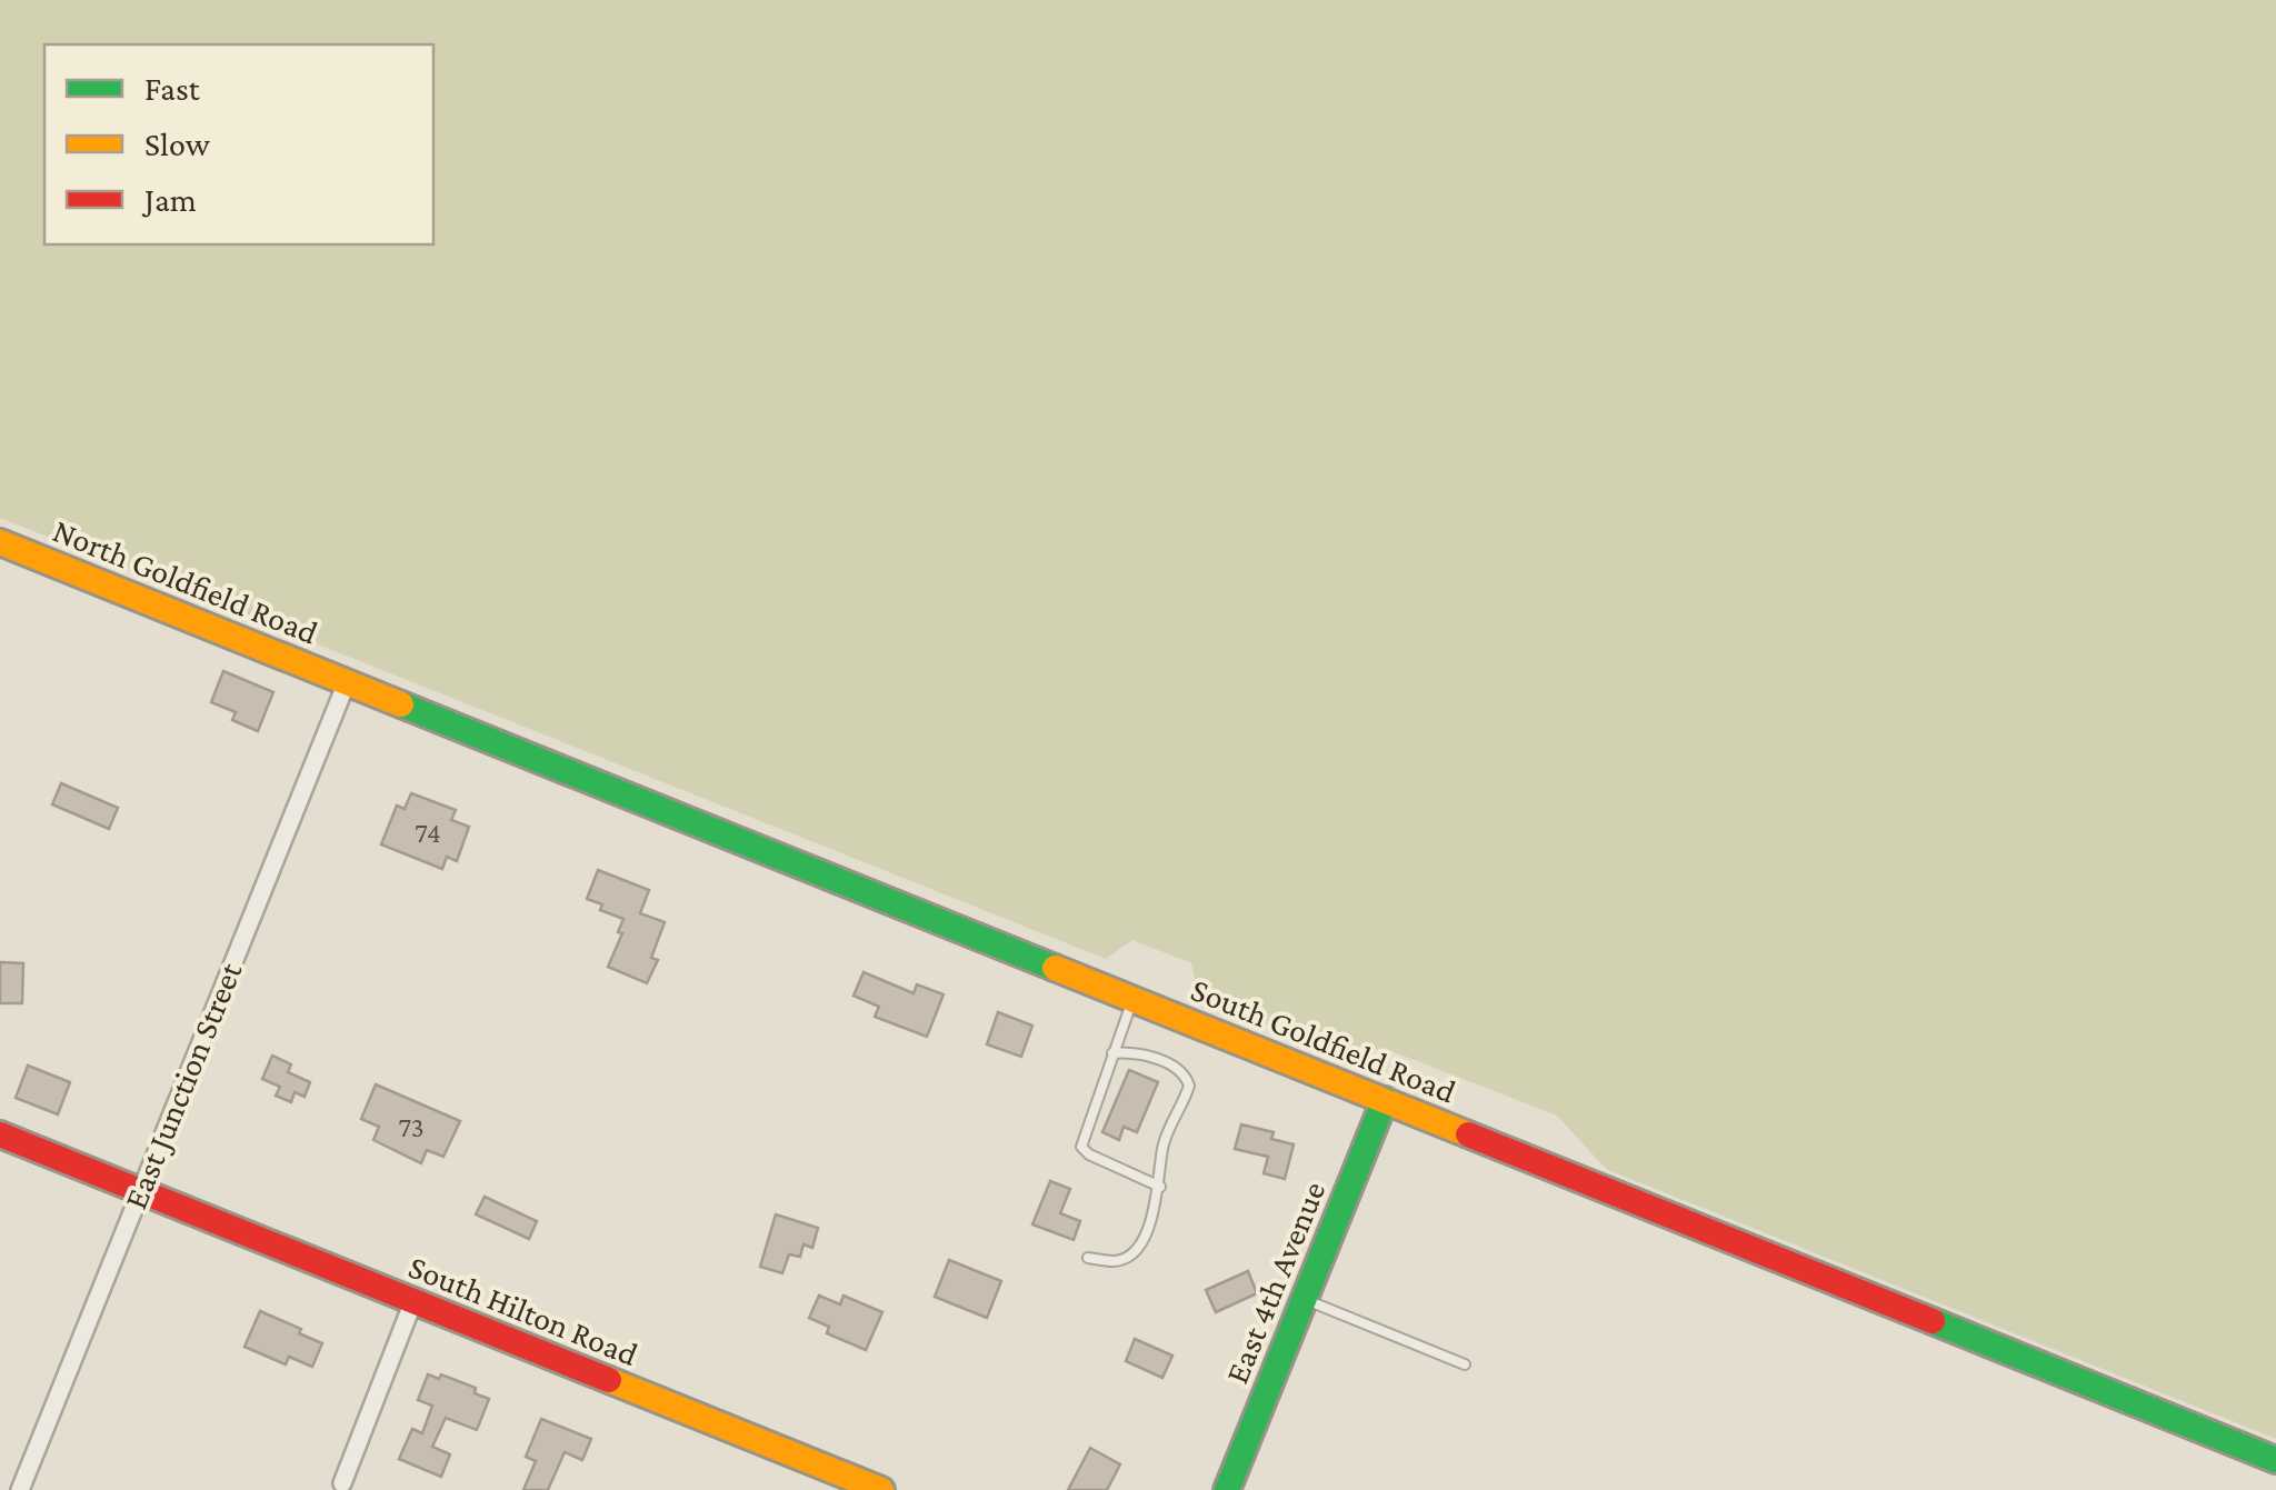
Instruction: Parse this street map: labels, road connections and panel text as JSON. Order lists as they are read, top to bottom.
{
  "streets": {
    "main road": [
      "North Goldfield Road",
      "South Goldfield Road",
      "East 4th Avenue",
      "South Hilton Road"
    ],
    "street": ["East Junction Street"]
  },
  "crossings": [
    ["North Goldfield Road", "South Goldfield Road"],
    ["North Goldfield Road", "East Junction Street"],
    ["South Goldfield Road", "East Junction Street"],
    ["South Goldfield Road", "East 4th Avenue"],
    ["East Junction Street", "South Hilton Road"]
  ],
  "house_numbers": ["74", "73"],
  "legend": ["Fast", "Slow", "Jam"]
}
